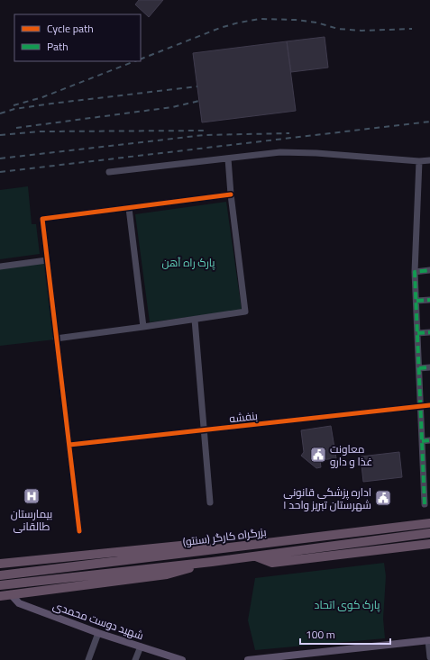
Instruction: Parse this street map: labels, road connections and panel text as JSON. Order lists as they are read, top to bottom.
{
  "streets": {
    "highway": ["بزرگراه کارگر (سنتو)"],
    "main road": ["شهید دوست محمدی"],
    "street": ["بنفشه"]
  },
  "parks": ["پارک راه آهن", "پارک کوی اتحاد"],
  "places": {
    "public building": ["معاونت غذا و دارو", "اداره پزشکی قانونی شهرستان تبریز واحد ۱"],
    "hospital": ["بیمارستان طالقانی"]
  },
  "legend": ["Cycle path", "Path"],
  "scale_bar": "100 m"
}
